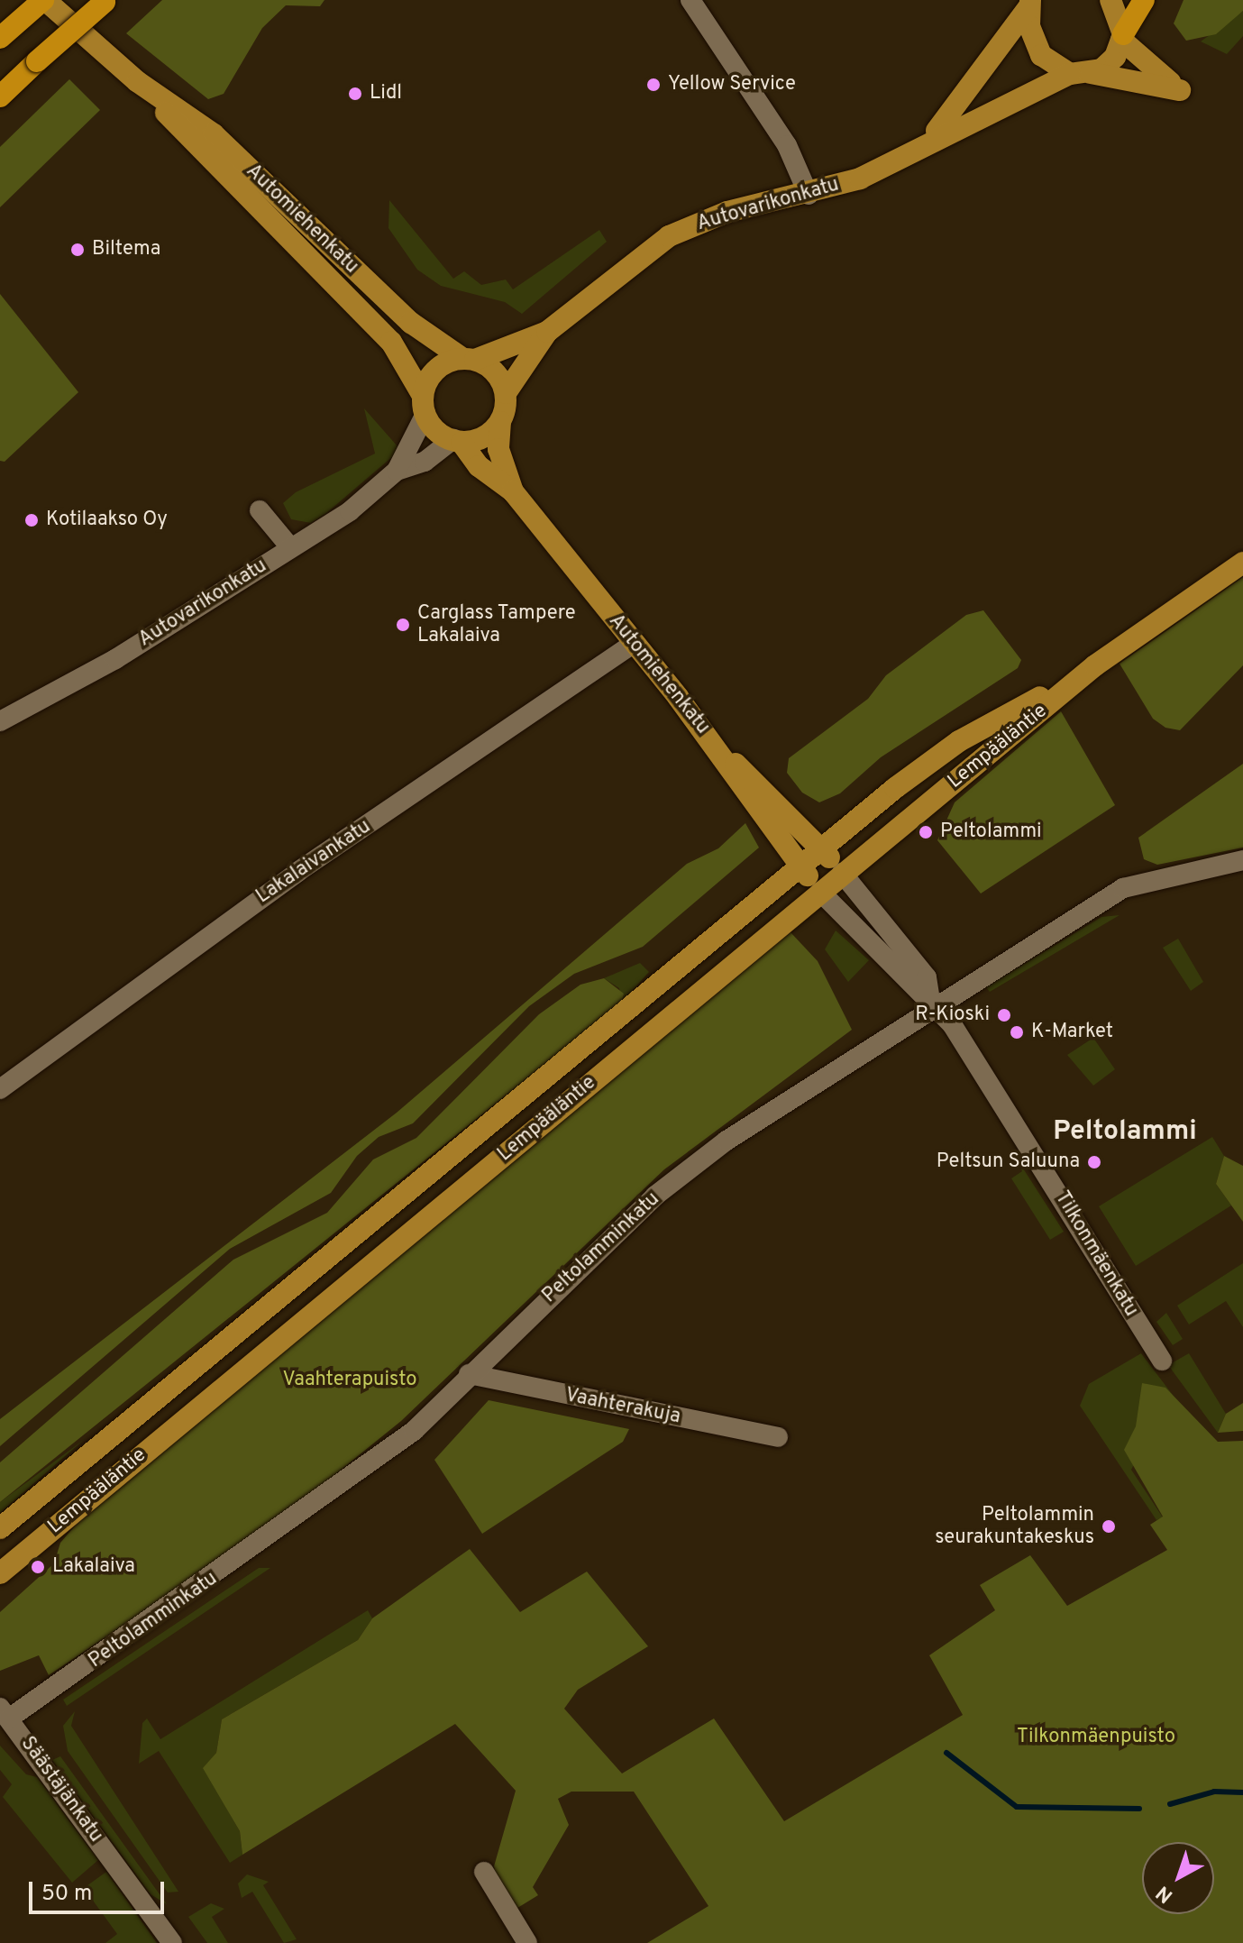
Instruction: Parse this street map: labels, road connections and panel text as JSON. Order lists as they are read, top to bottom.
{
  "streets": {
    "main road": [
      "Autovarikonkatu",
      "Automiehenkatu",
      "Lempääläntie",
      "Tilkonmäenkatu"
    ],
    "street": [
      "Lakalaivankatu",
      "Peltolamminkatu",
      "Vaahterakuja",
      "Säästäjänkatu"
    ]
  },
  "crossings": [
    ["Autovarikonkatu", "Automiehenkatu"],
    ["Automiehenkatu", "Lempääläntie"],
    ["Automiehenkatu", "Lakalaivankatu"],
    ["Automiehenkatu", "Tilkonmäenkatu"],
    ["Lempääläntie", "Tilkonmäenkatu"],
    ["Peltolamminkatu", "Tilkonmäenkatu"],
    ["Peltolamminkatu", "Vaahterakuja"],
    ["Peltolamminkatu", "Säästäjänkatu"]
  ],
  "districts": ["Peltolammi"],
  "parks": ["Vaahterapuisto", "Tilkonmäenpuisto"],
  "places": [
    "Yellow Service",
    "Lidl",
    "Biltema",
    "Kotilaakso Oy",
    "Carglass Tampere Lakalaiva",
    "Peltolammi",
    "R-Kioski",
    "K-Market",
    "Peltsun Saluuna",
    "Peltolammin seurakuntakeskus",
    "Lakalaiva"
  ],
  "scale_bar": "50 m",
  "north": "bottom left"
}
